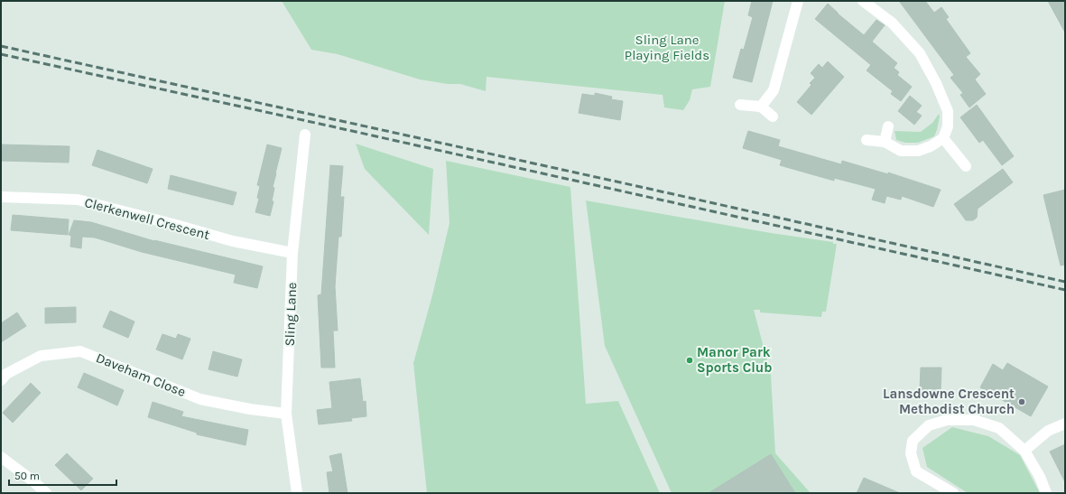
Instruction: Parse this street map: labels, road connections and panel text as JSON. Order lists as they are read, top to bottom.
{
  "streets": {
    "street": ["Clerkenwell Crescent", "Sling Lane", "Daveham Close"]
  },
  "crossings": [
    ["Clerkenwell Crescent", "Sling Lane"],
    ["Sling Lane", "Daveham Close"]
  ],
  "parks": ["Sling Lane Playing Fields"],
  "places": ["Manor Park Sports Club", "Lansdowne Crescent Methodist Church"],
  "scale_bar": "50 m"
}
